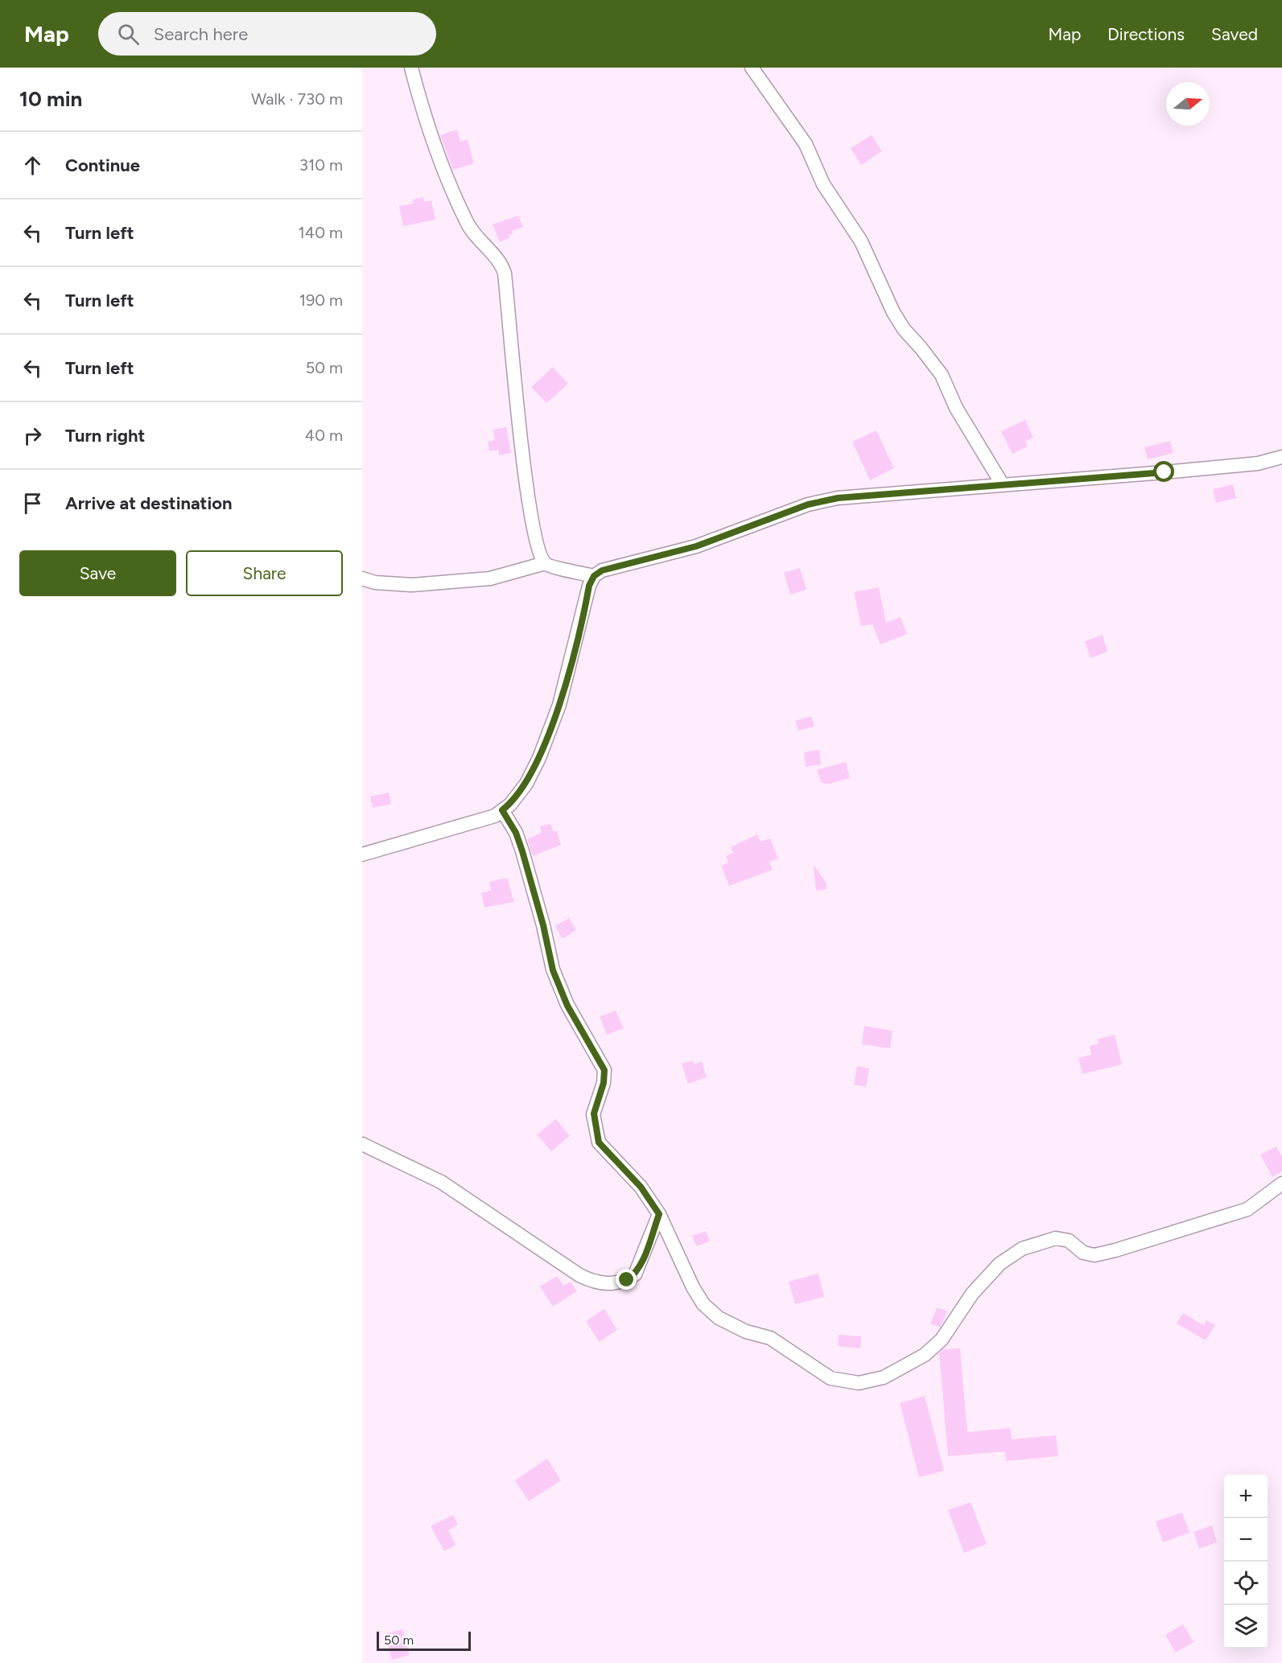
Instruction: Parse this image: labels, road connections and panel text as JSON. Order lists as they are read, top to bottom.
{
  "scale_bar": "50 m",
  "north": "right",
  "page": {
    "header": "Map",
    "search": "Search here",
    "nav": ["Map", "Directions", "Saved"],
    "heading": ["10 min", "Walk · 730 m"],
    "list": [
      ["Continue", "310 m"],
      ["Turn left", "140 m"],
      ["Turn left", "190 m"],
      ["Turn left", "50 m"],
      ["Turn right", "40 m"],
      "Arrive at destination"
    ],
    "buttons": ["Save", "Share"],
    "map_buttons": ["+", "−"],
    "scale": "50 m"
  }
}
